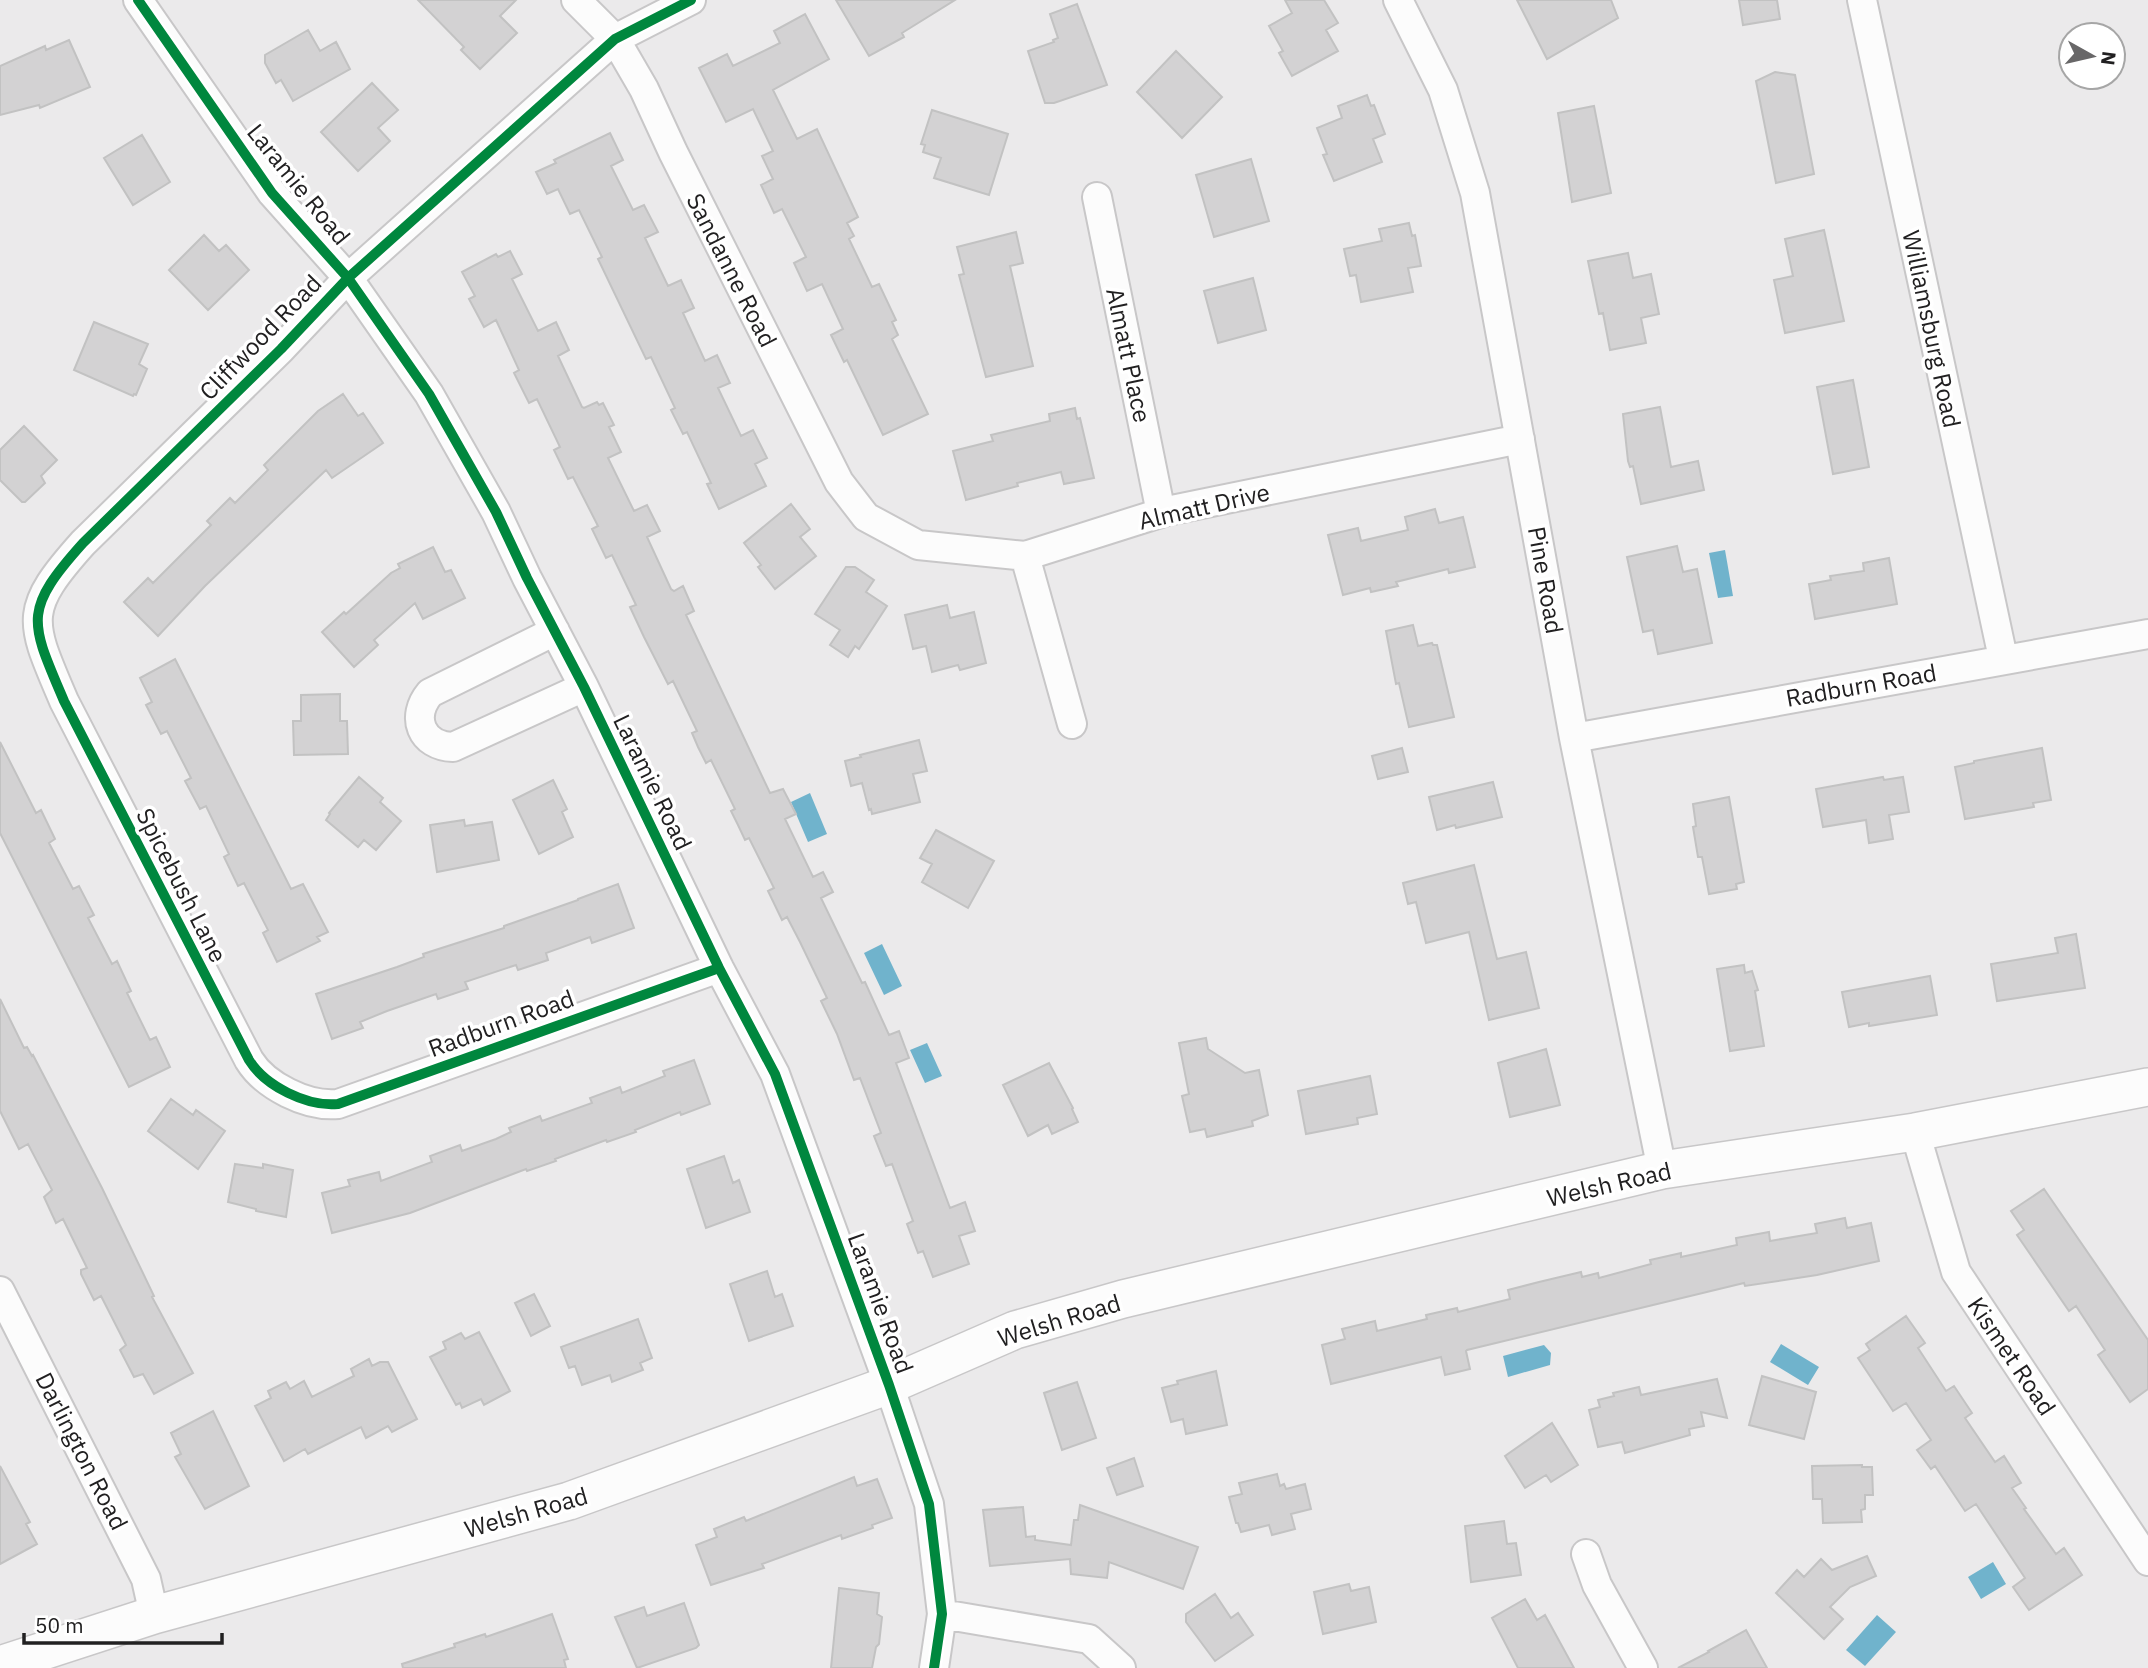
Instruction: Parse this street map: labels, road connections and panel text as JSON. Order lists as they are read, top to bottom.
{
  "streets": {
    "main road": ["Welsh Road"],
    "street": [
      "Laramie Road",
      "Sandanne Road",
      "Williamsburg Road",
      "Cliffwood Road",
      "Almatt Place",
      "Almatt Drive",
      "Pine Road",
      "Radburn Road",
      "Spicebush Lane",
      "Kismet Road",
      "Darlington Road"
    ]
  },
  "crossings": [
    ["Laramie Road", "Cliffwood Road"],
    ["Laramie Road", "Radburn Road"],
    ["Laramie Road", "Welsh Road"],
    ["Sandanne Road", "Cliffwood Road"],
    ["Sandanne Road", "Almatt Drive"],
    ["Williamsburg Road", "Radburn Road"],
    ["Cliffwood Road", "Spicebush Lane"],
    ["Almatt Place", "Almatt Drive"],
    ["Almatt Drive", "Pine Road"],
    ["Pine Road", "Radburn Road"],
    ["Pine Road", "Welsh Road"],
    ["Radburn Road", "Spicebush Lane"],
    ["Welsh Road", "Kismet Road"],
    ["Welsh Road", "Darlington Road"]
  ],
  "scale_bar": "50 m",
  "north": "right"
}
